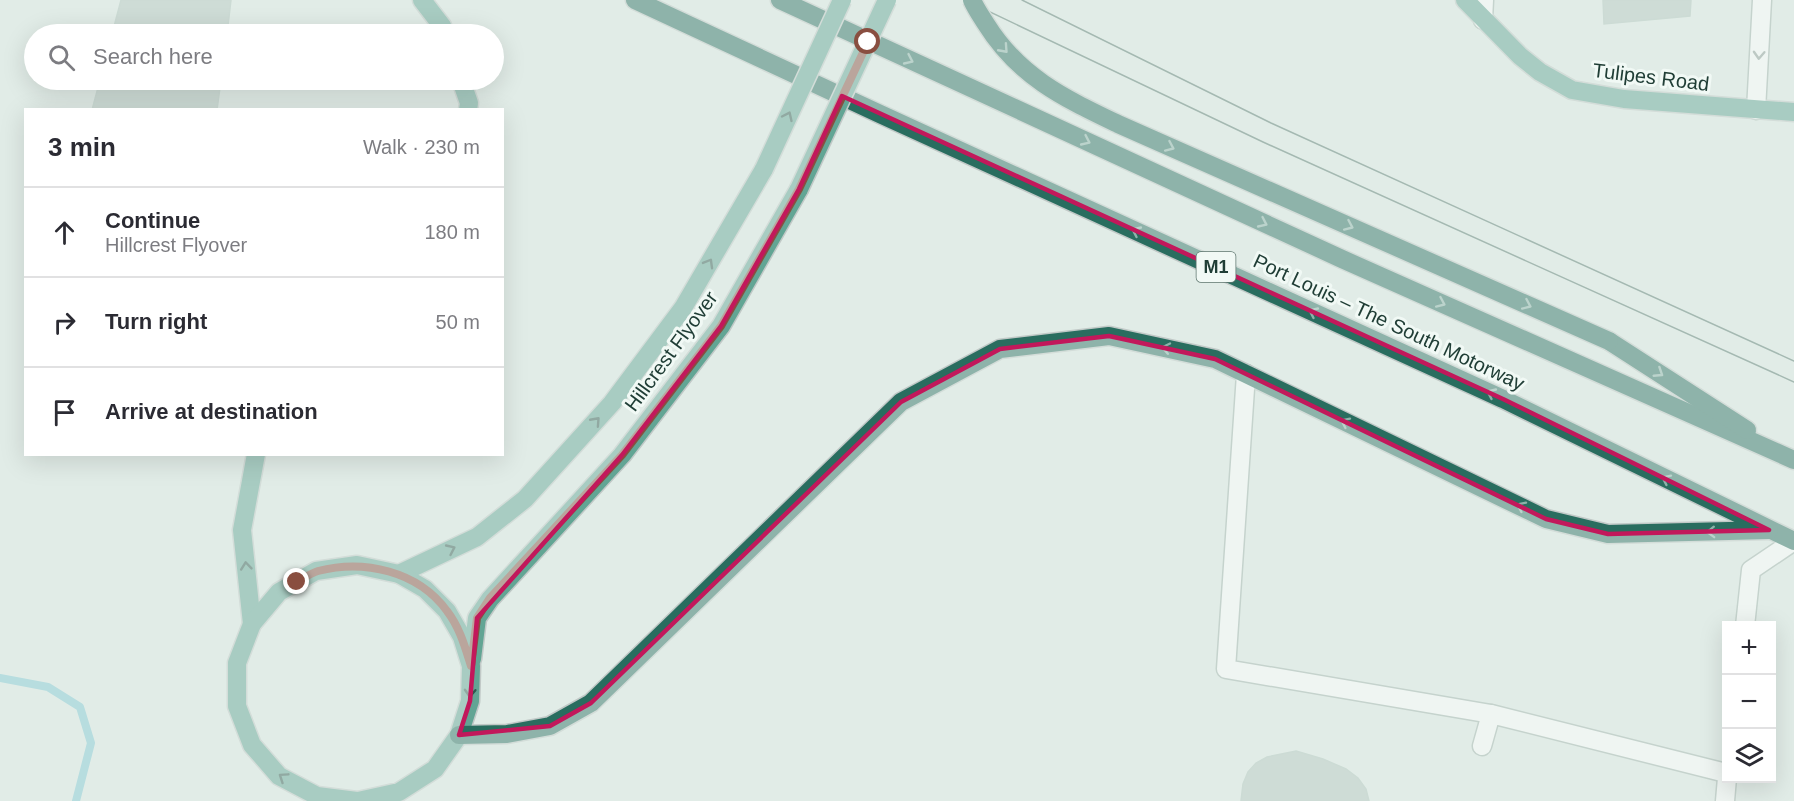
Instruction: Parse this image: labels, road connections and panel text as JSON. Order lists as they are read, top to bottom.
{
  "streets": {
    "highway": ["M1", "Port Louis – The South Motorway"],
    "main road": ["Tulipes Road", "Hillcrest Flyover"]
  },
  "page": {
    "search": "Search here",
    "heading": ["3 min", "Walk · 230 m"],
    "list": [
      ["Continue", "Hillcrest Flyover", "180 m"],
      ["Turn right", "50 m"],
      "Arrive at destination"
    ],
    "map_buttons": ["+", "−"]
  }
}
